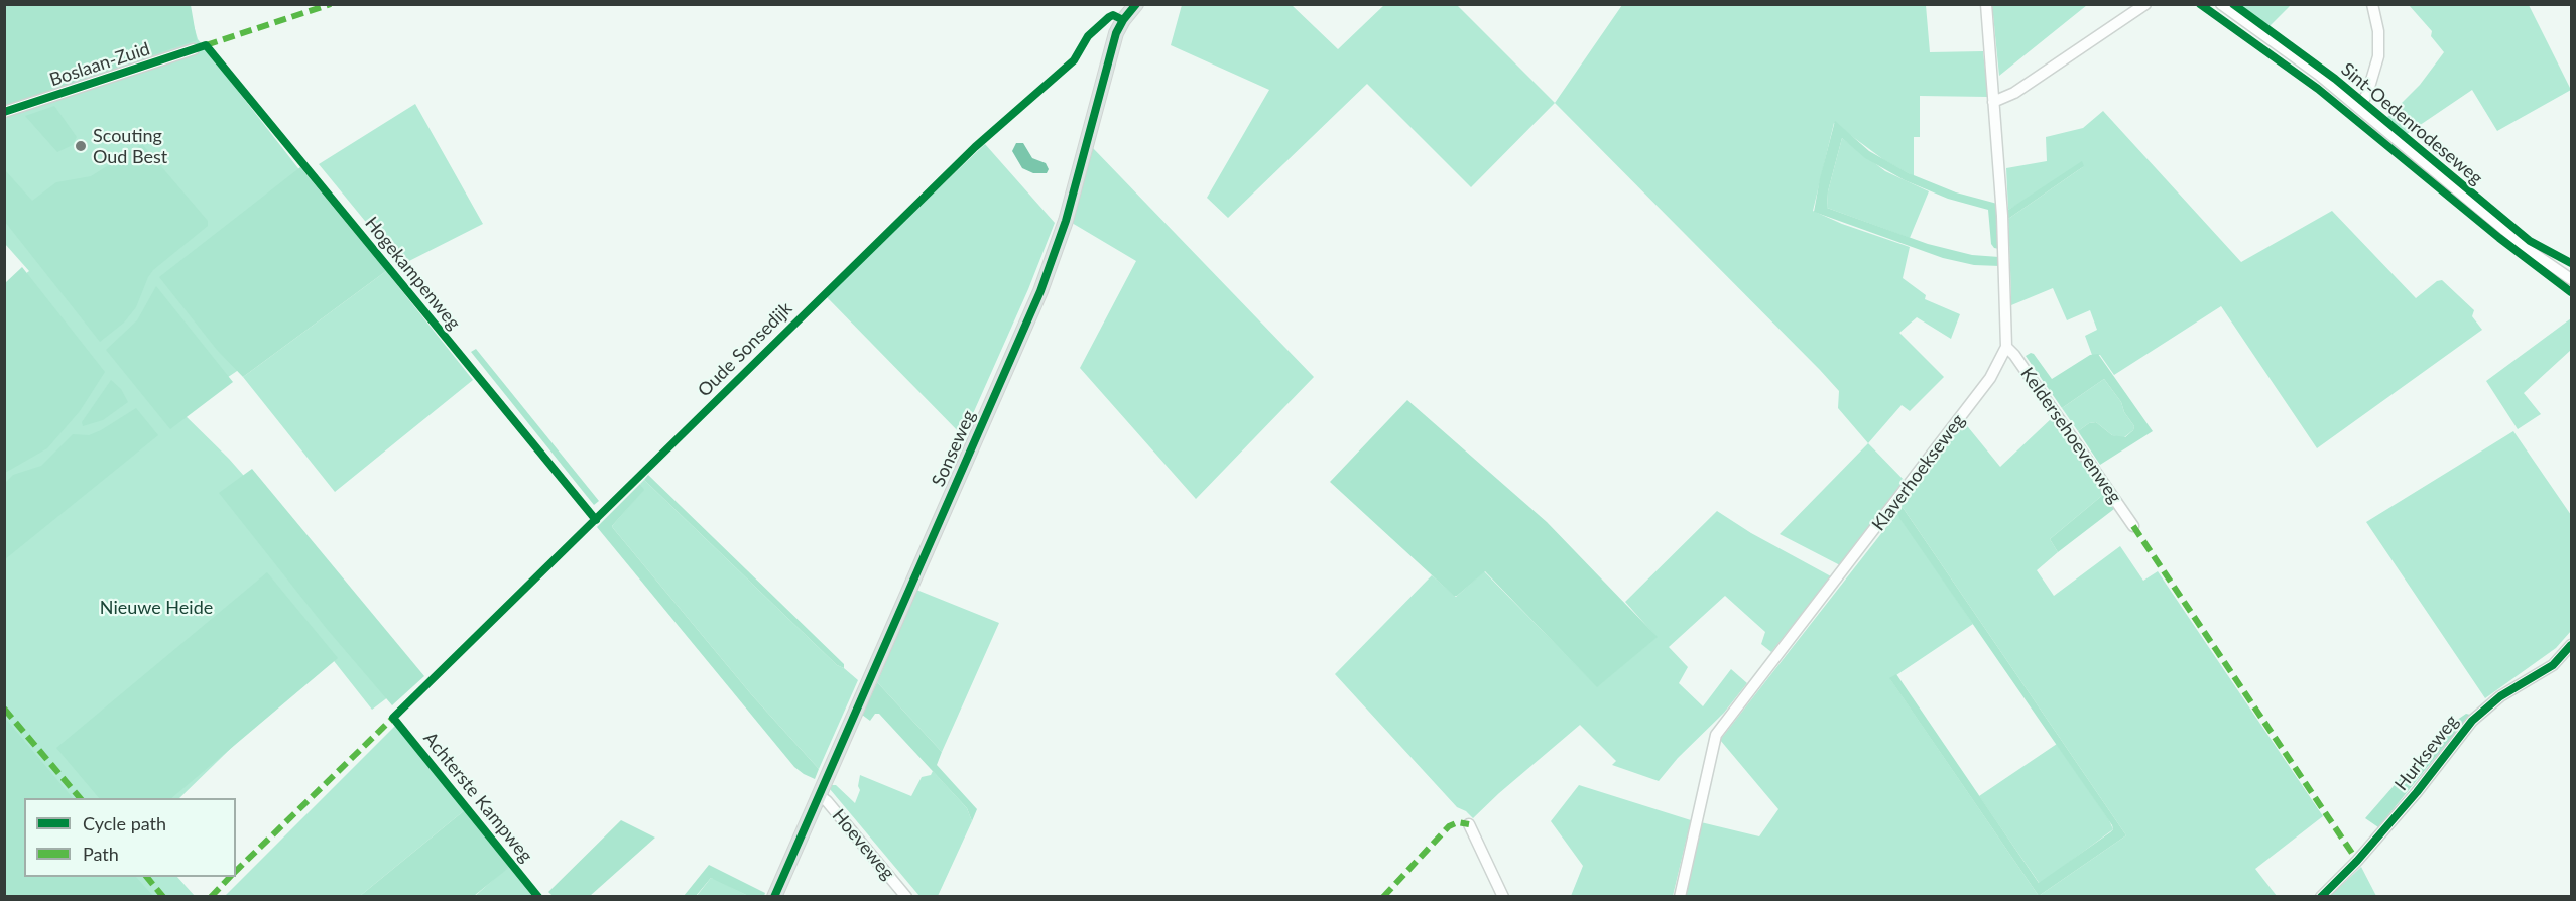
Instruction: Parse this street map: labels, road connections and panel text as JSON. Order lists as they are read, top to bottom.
{
  "streets": {
    "main road": ["Sonseweg"],
    "street": [
      "Boslaan-Zuid",
      "Sint-Oedenrodeseweg",
      "Keldersehoevenweg",
      "Klaverhoekseweg",
      "Hurkseweg",
      "Hoeveweg"
    ],
    "cycle path": ["Hogekampenweg", "Oude Sonsedijk"]
  },
  "crossings": [
    ["Keldersehoevenweg", "Klaverhoekseweg"],
    ["Sonseweg", "Hoeveweg"]
  ],
  "parks": ["Nieuwe Heide"],
  "places": ["Scouting Oud Best"],
  "legend": ["Cycle path", "Path"]
}
